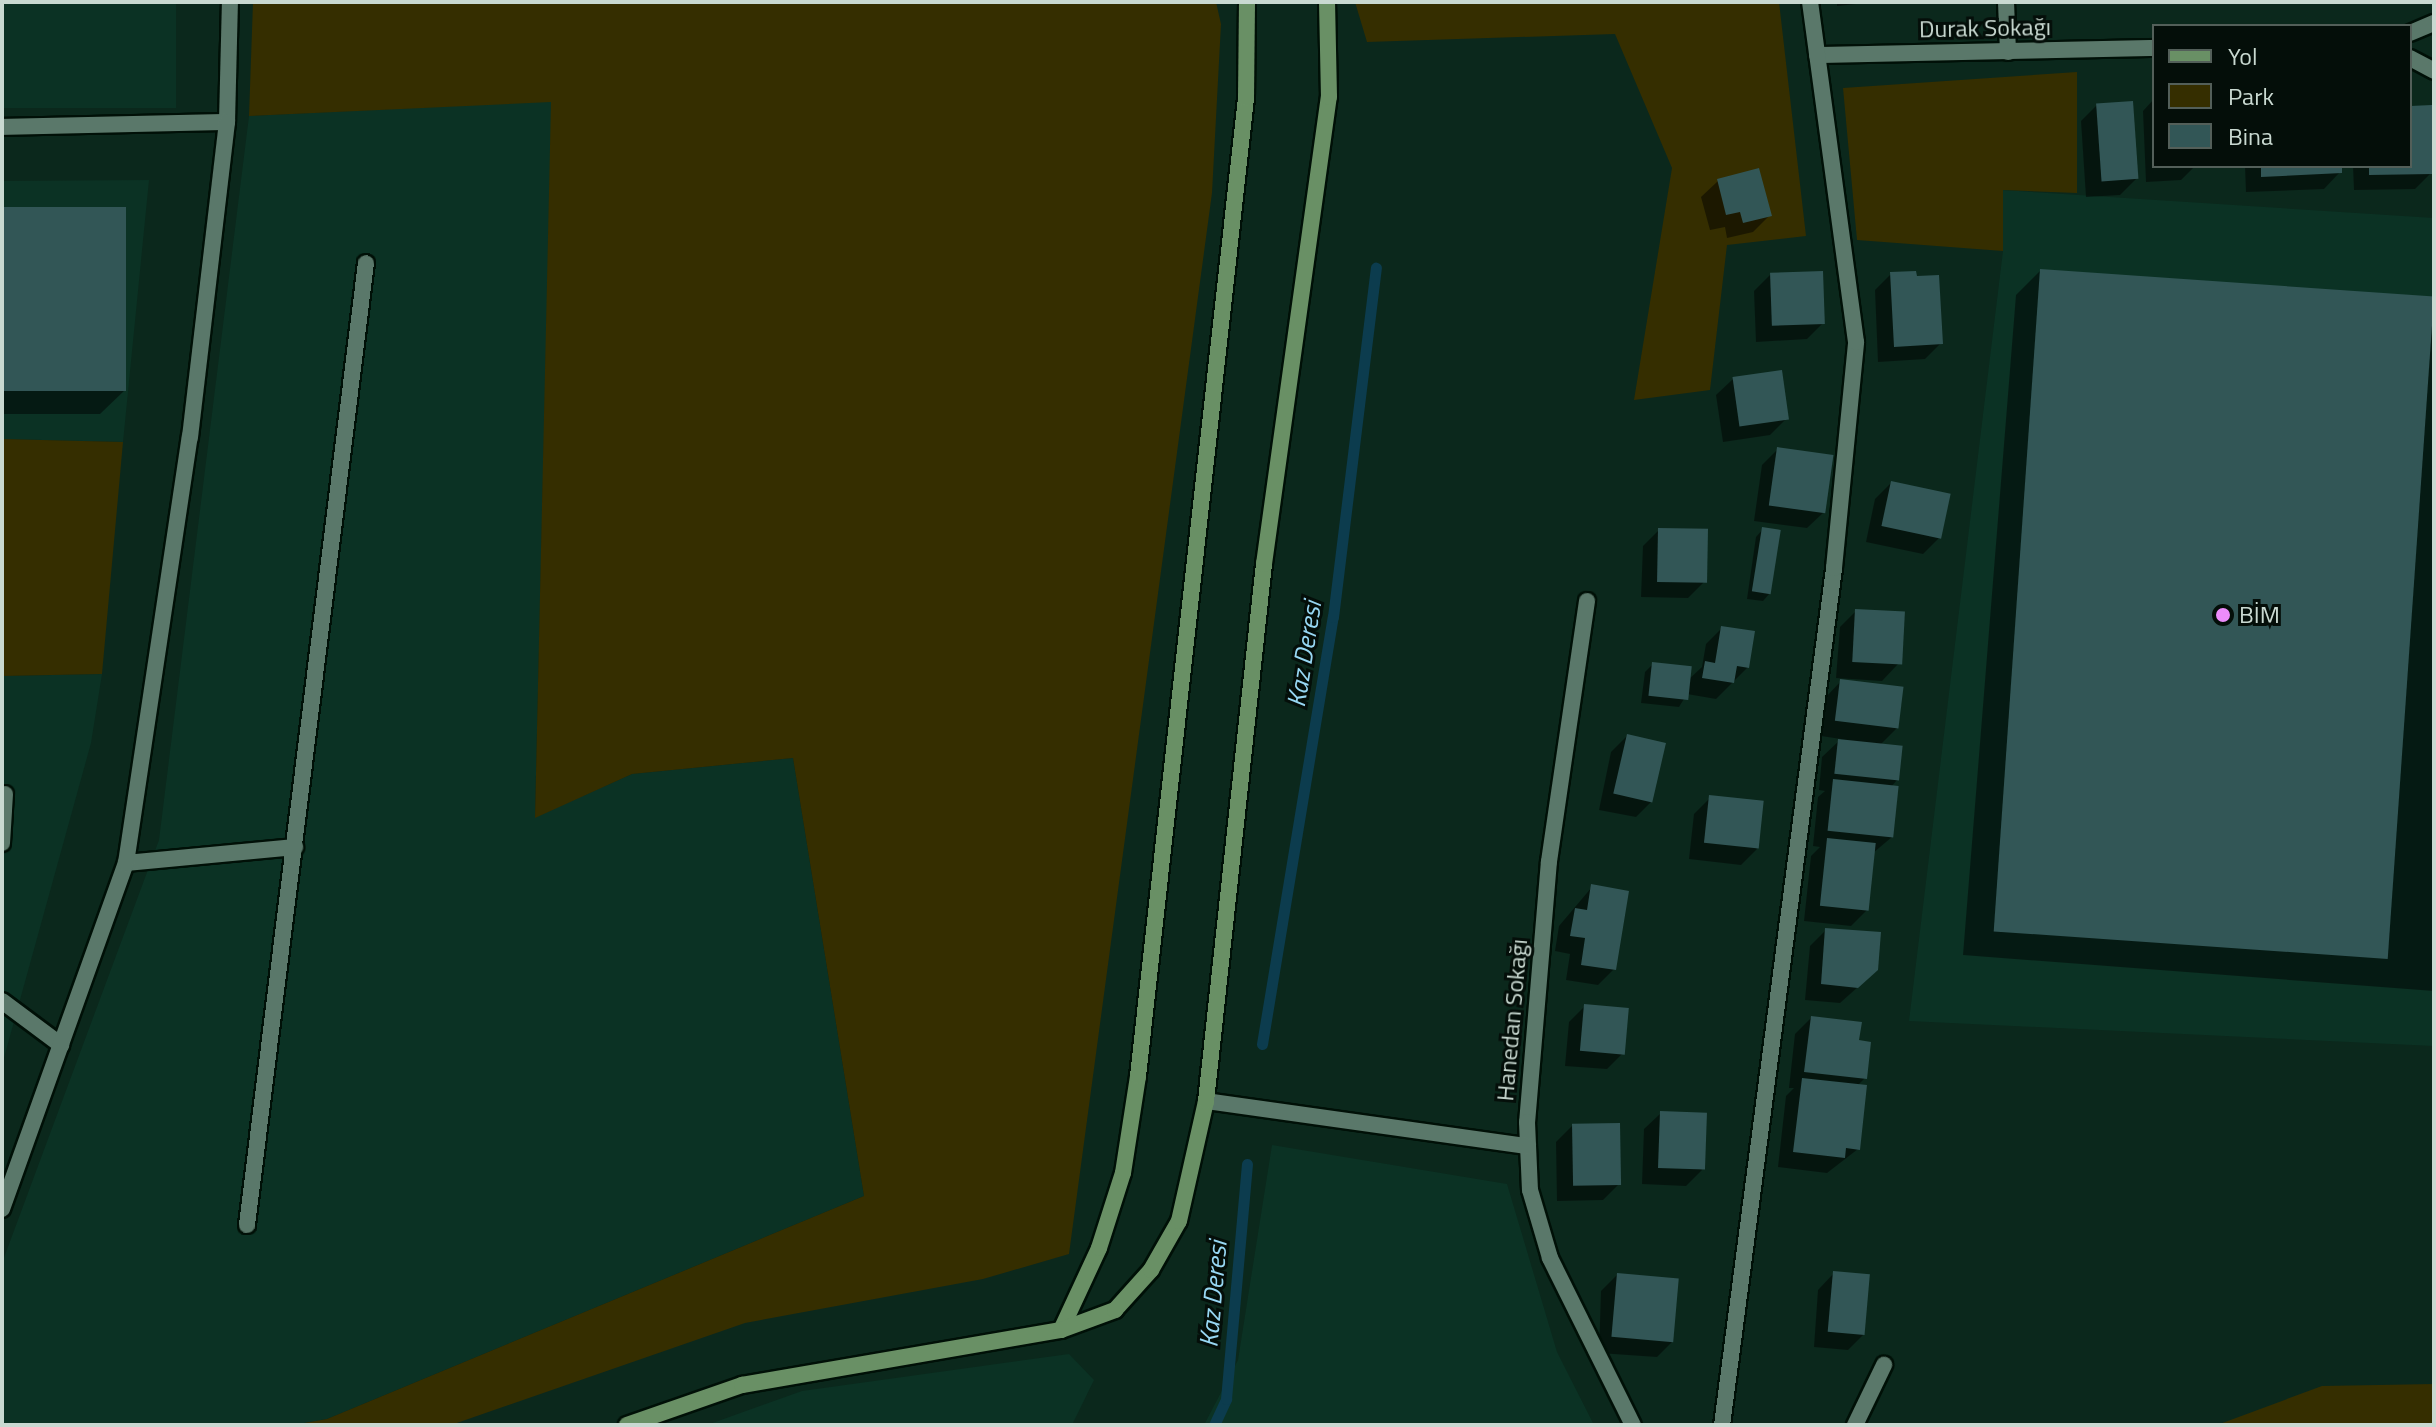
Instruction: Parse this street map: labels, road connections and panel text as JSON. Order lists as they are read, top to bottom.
{
  "streets": {
    "street": ["Durak Sokağı", "Hanedan Sokağı"]
  },
  "water": ["Kaz Deresi"],
  "places": ["BİM"],
  "legend": ["Yol", "Park", "Bina"]
}
